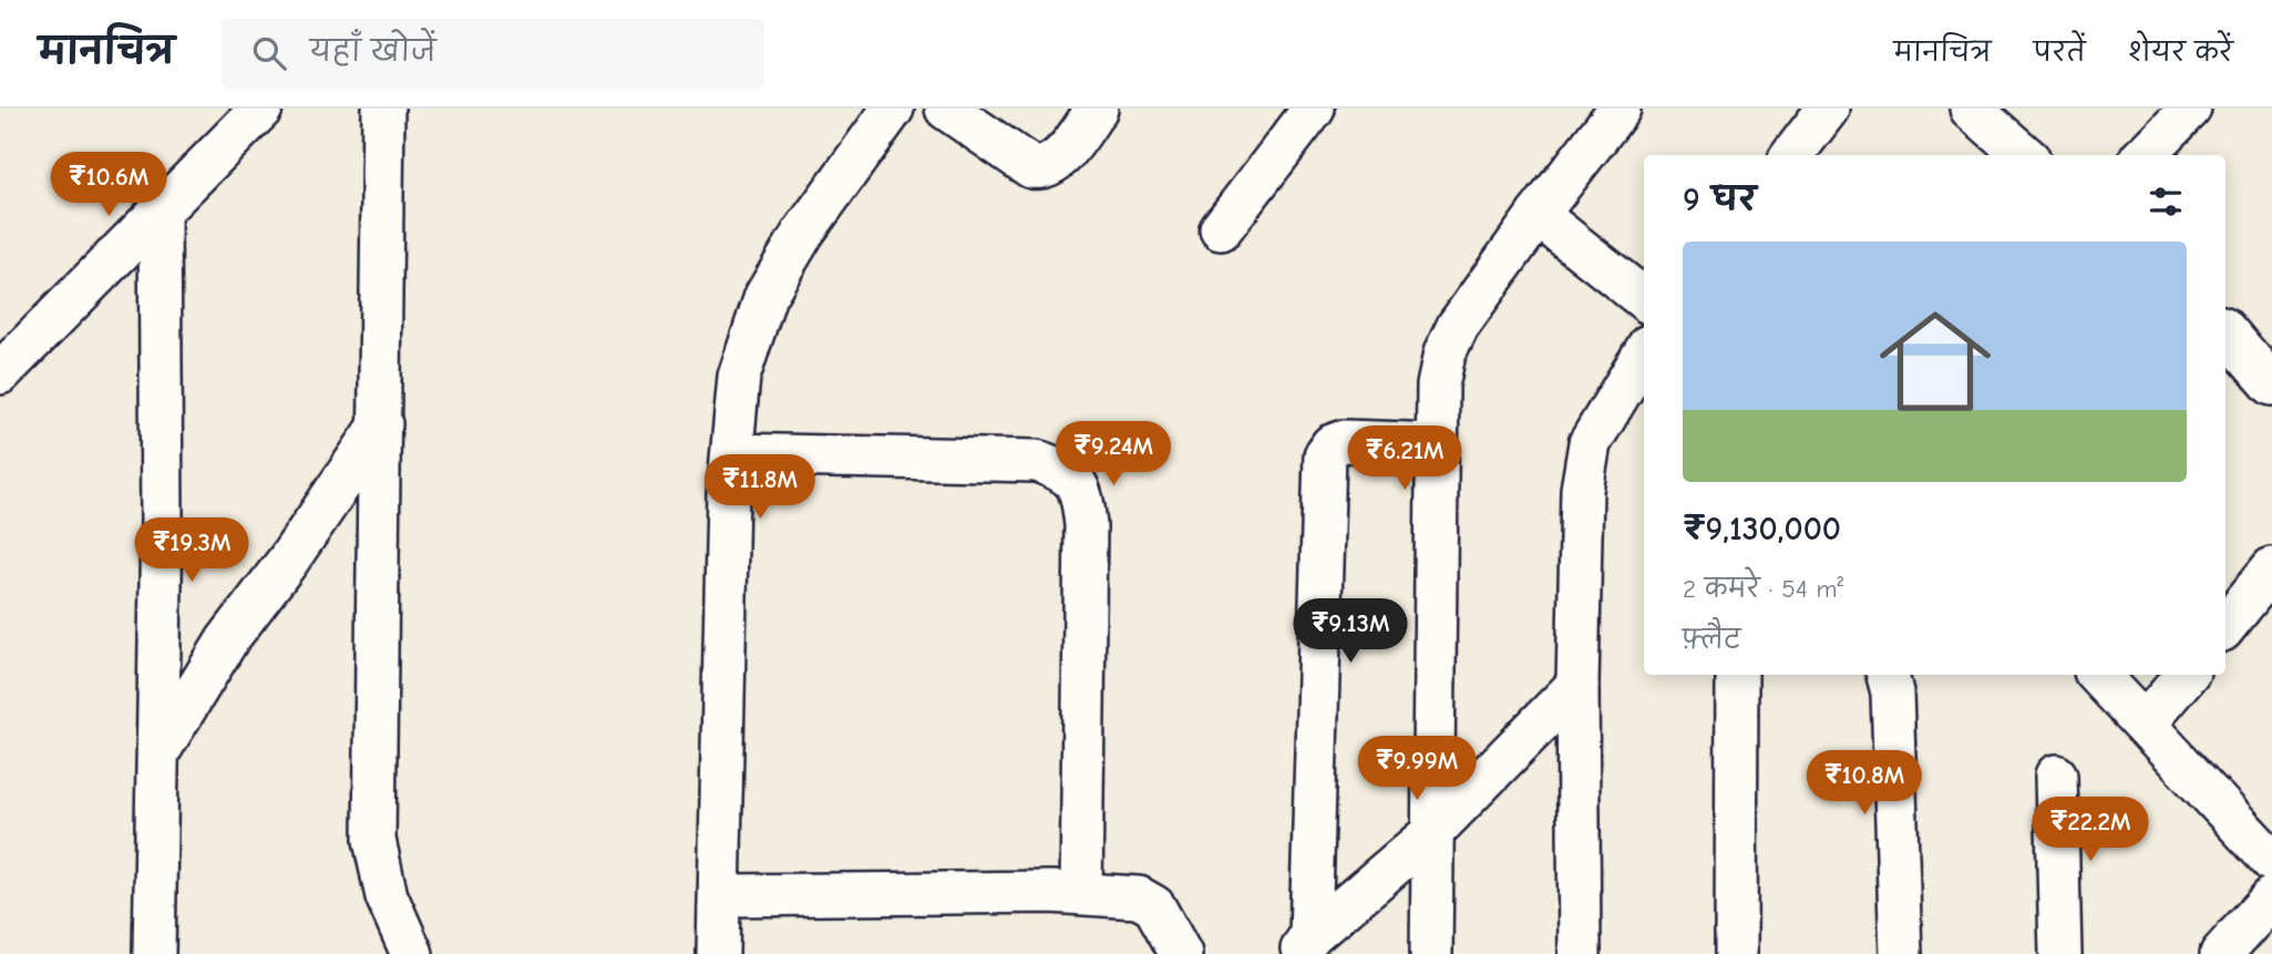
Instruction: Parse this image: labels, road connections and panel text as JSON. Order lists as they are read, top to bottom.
{
  "page": {
    "header": "मानचित्र",
    "search": "यहाँ खोजें",
    "nav": ["मानचित्र", "परतें", "शेयर करें"],
    "price": [
      "₹10.6M",
      "₹9.24M",
      "₹6.21M",
      "₹11.8M",
      "₹19.3M",
      "₹9.13M",
      "₹9.99M",
      "₹10.8M",
      "₹22.2M"
    ],
    "heading": "9 घर",
    "list": [
      {
        "name": "₹9,130,000",
        "note": "2 कमरे · 54 m² · फ़्लैट"
      }
    ]
  }
}
